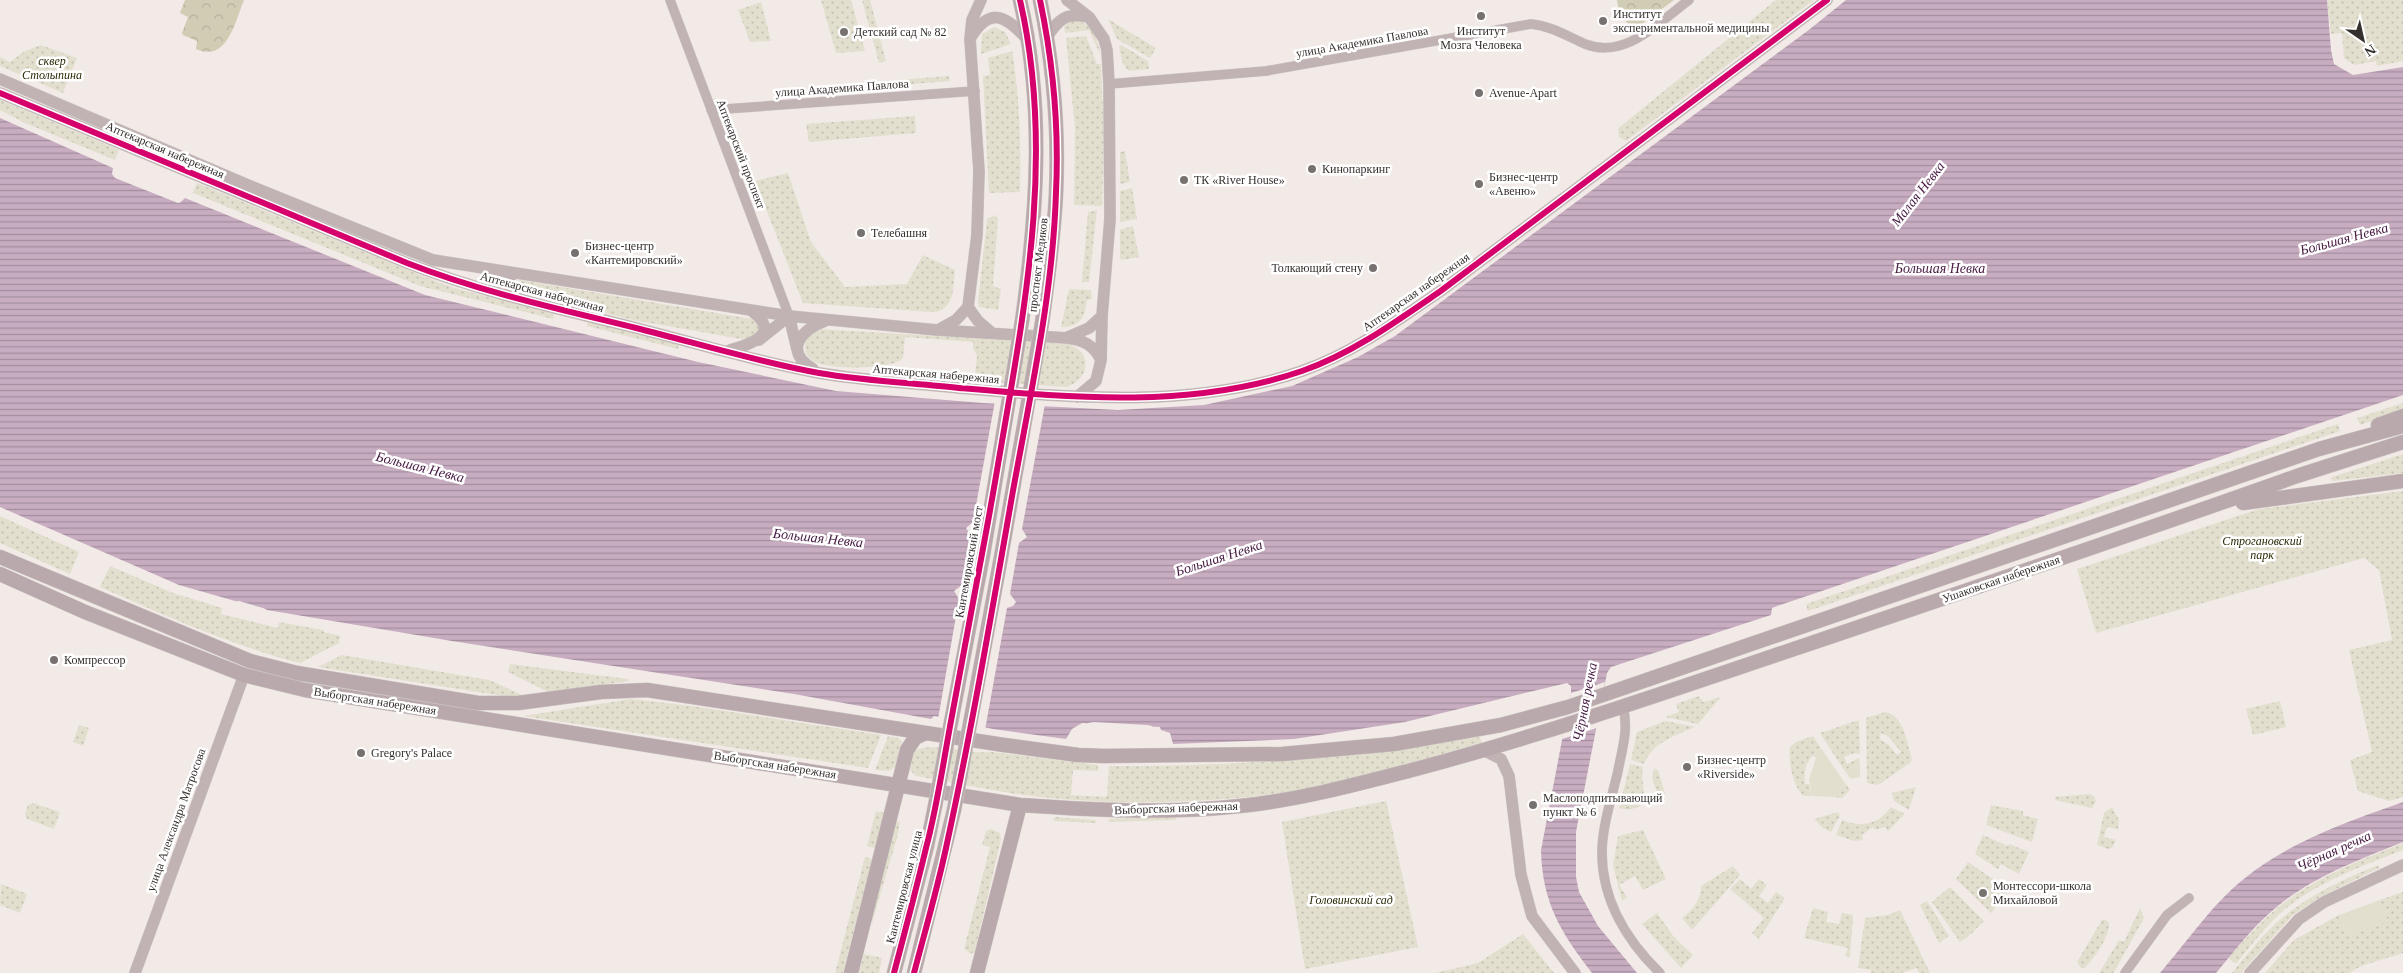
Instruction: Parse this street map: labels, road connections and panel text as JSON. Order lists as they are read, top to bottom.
{
  "streets": {
    "main road": [
      "проспект Медиков",
      "Кантемировский мост",
      "Ушаковская набережная",
      "Выборгская набережная",
      "Кантемировская улица"
    ],
    "street": [
      "улица Академика Павлова",
      "Аптекарская набережная",
      "Аптекарский проспект",
      "улица Александра Матросова"
    ]
  },
  "crossings": [
    ["улица Академика Павлова", "Аптекарский проспект"],
    ["Аптекарская набережная", "Аптекарский проспект"],
    ["проспект Медиков", "Кантемировский мост"],
    ["Кантемировский мост", "Кантемировская улица"],
    ["Ушаковская набережная", "Выборгская набережная"],
    ["Выборгская набережная", "улица Александра Матросова"]
  ],
  "water": ["Малая Невка", "Большая Невка", "Чёрная речка"],
  "parks": ["сквер Столыпина", "Строгановский парк", "Головинский сад"],
  "places": [
    "Институт Мозга Человека",
    "Институт экспериментальной медицины",
    "Детский сад № 82",
    "Avenue-Apart",
    "Кинопаркинг",
    "ТК «River House»",
    "Бизнес-центр «Авеню»",
    "Телебашня",
    "Бизнес-центр «Кантемировский»",
    "Толкающий стену",
    "Компрессор",
    "Gregory's Palace",
    "Бизнес-центр «Riverside»",
    "Маслоподпитывающий пункт № 6",
    "Монтессори-школа Михайловой"
  ],
  "north": "bottom right"
}
